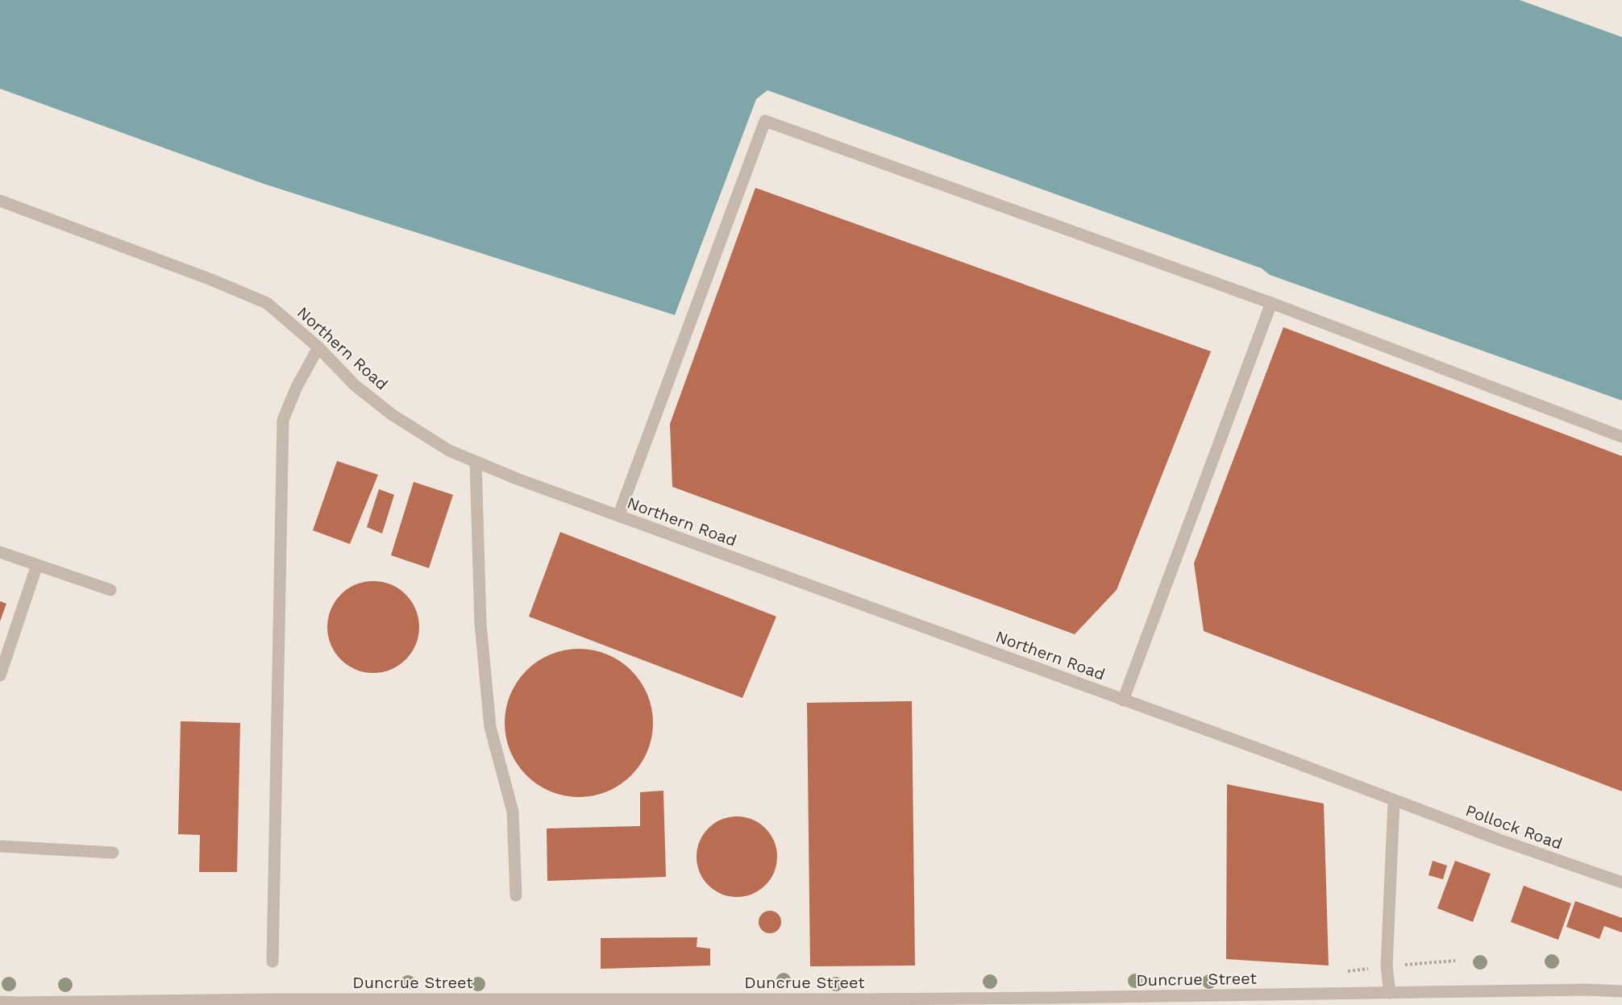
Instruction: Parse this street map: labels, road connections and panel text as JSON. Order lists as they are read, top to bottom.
{
  "streets": {
    "street": ["Northern Road", "Pollock Road", "Duncrue Street"]
  },
  "crossings": [
    ["Northern Road", "Pollock Road"]
  ]
}
